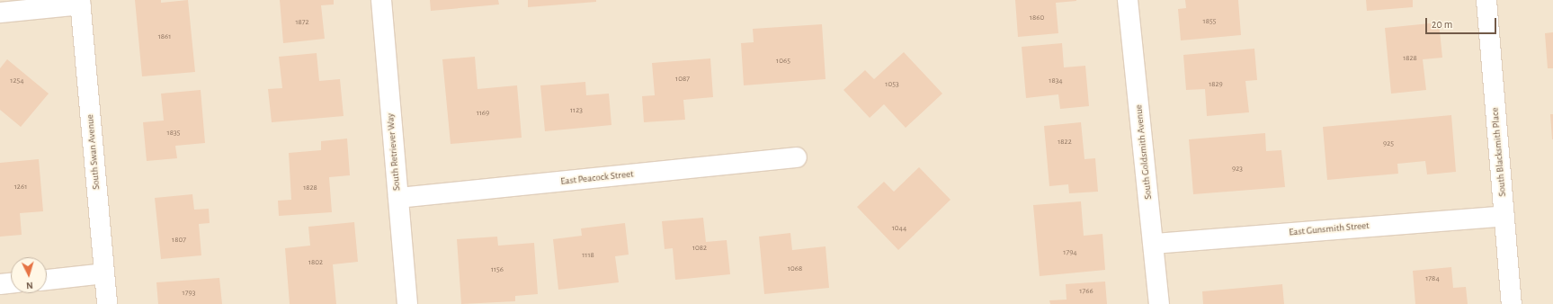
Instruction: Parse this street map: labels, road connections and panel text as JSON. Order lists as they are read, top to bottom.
{
  "streets": {
    "street": [
      "South Swan Avenue",
      "South Retriever Way",
      "South Goldsmith Avenue",
      "South Blacksmith Place",
      "East Peacock Street",
      "East Gunsmith Street"
    ]
  },
  "crossings": [
    ["South Retriever Way", "East Peacock Street"],
    ["South Goldsmith Avenue", "East Gunsmith Street"],
    ["South Blacksmith Place", "East Gunsmith Street"]
  ],
  "house_numbers": [
    "1860",
    "1855",
    "1872",
    "1861",
    "1828",
    "1065",
    "1087",
    "1254",
    "1834",
    "1053",
    "1829",
    "1123",
    "1169",
    "1835",
    "1822",
    "925",
    "923",
    "1261",
    "1828",
    "1044",
    "1807",
    "1082",
    "1794",
    "1118",
    "1802",
    "1068",
    "1156",
    "1784",
    "1766",
    "1793"
  ],
  "scale_bar": "20 m",
  "north": "bottom"
}
